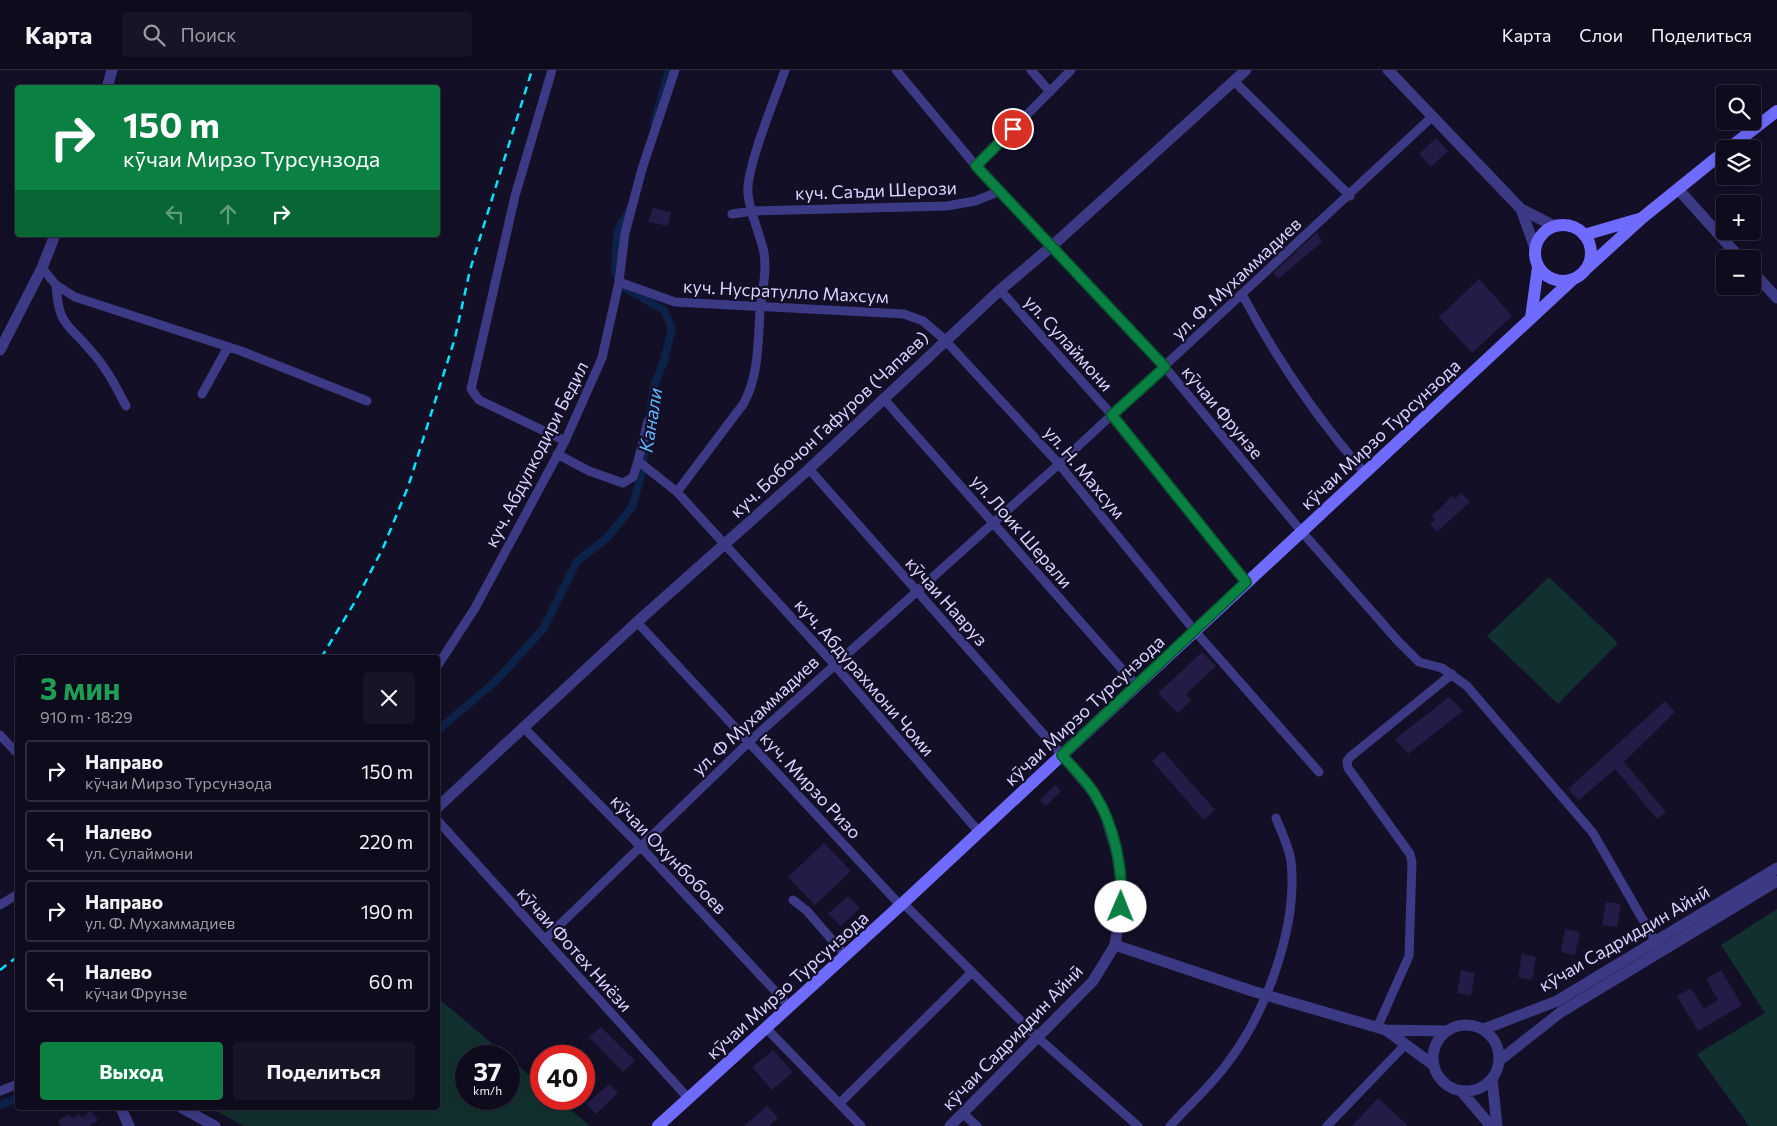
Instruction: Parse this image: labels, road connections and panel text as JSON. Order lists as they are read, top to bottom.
{
  "streets": {
    "main road": ["кӯчаи Мирзо Турсунзода"],
    "street": [
      "куч. Саъди Шерози",
      "ул. Ф. Мухаммадиев",
      "куч. Нусратулло Махсум",
      "ул. Сулаймони",
      "кӯчаи Фрунзе",
      "куч. Бобочон Гафуров (Чапаев)",
      "куч. Абдулкодири Бедил",
      "ул. Н. Махсум",
      "ул. Лоик Шерали",
      "кӯчаи Навруз",
      "куч. Абдурахмони Чоми",
      "ул. Ф Мухаммадиев",
      "куч. Мирзо Ризо",
      "кӯчаи Охунбобоев",
      "кӯчаи Садриддин Айнӣ",
      "кӯчаи Фотех Ниёзи"
    ]
  },
  "crossings": [
    ["куч. Саъди Шерози", "кӯчаи Фрунзе"],
    ["ул. Ф. Мухаммадиев", "ул. Сулаймони"],
    ["ул. Ф. Мухаммадиев", "кӯчаи Фрунзе"],
    ["ул. Ф. Мухаммадиев", "ул. Н. Махсум"],
    ["ул. Ф. Мухаммадиев", "ул. Лоик Шерали"],
    ["ул. Ф. Мухаммадиев", "ул. Ф Мухаммадиев"],
    ["куч. Нусратулло Махсум", "куч. Бобочон Гафуров (Чапаев)"],
    ["куч. Нусратулло Махсум", "куч. Абдулкодири Бедил"],
    ["куч. Нусратулло Махсум", "ул. Н. Махсум"],
    ["ул. Сулаймони", "куч. Бобочон Гафуров (Чапаев)"],
    ["ул. Сулаймони", "кӯчаи Мирзо Турсунзода"],
    ["кӯчаи Фрунзе", "куч. Бобочон Гафуров (Чапаев)"],
    ["кӯчаи Фрунзе", "кӯчаи Мирзо Турсунзода"],
    ["кӯчаи Фрунзе", "кӯчаи Садриддин Айнӣ"],
    ["куч. Бобочон Гафуров (Чапаев)", "ул. Н. Махсум"],
    ["куч. Бобочон Гафуров (Чапаев)", "ул. Лоик Шерали"],
    ["куч. Бобочон Гафуров (Чапаев)", "кӯчаи Навруз"],
    ["куч. Бобочон Гафуров (Чапаев)", "куч. Абдурахмони Чоми"],
    ["куч. Бобочон Гафуров (Чапаев)", "куч. Мирзо Ризо"],
    ["куч. Бобочон Гафуров (Чапаев)", "кӯчаи Охунбобоев"],
    ["кӯчаи Мирзо Турсунзода", "ул. Н. Махсум"],
    ["кӯчаи Мирзо Турсунзода", "ул. Лоик Шерали"],
    ["кӯчаи Мирзо Турсунзода", "кӯчаи Навруз"],
    ["кӯчаи Мирзо Турсунзода", "куч. Абдурахмони Чоми"],
    ["кӯчаи Мирзо Турсунзода", "куч. Мирзо Ризо"],
    ["кӯчаи Мирзо Турсунзода", "кӯчаи Охунбобоев"],
    ["кӯчаи Мирзо Турсунзода", "кӯчаи Садриддин Айнӣ"],
    ["кӯчаи Мирзо Турсунзода", "кӯчаи Фотех Ниёзи"],
    ["ул. Лоик Шерали", "ул. Ф Мухаммадиев"],
    ["кӯчаи Навруз", "ул. Ф Мухаммадиев"],
    ["кӯчаи Навруз", "кӯчаи Садриддин Айнӣ"],
    ["куч. Абдурахмони Чоми", "ул. Ф Мухаммадиев"],
    ["ул. Ф Мухаммадиев", "куч. Мирзо Ризо"],
    ["ул. Ф Мухаммадиев", "кӯчаи Охунбобоев"],
    ["ул. Ф Мухаммадиев", "кӯчаи Фотех Ниёзи"],
    ["куч. Мирзо Ризо", "кӯчаи Садриддин Айнӣ"]
  ],
  "water": ["Канали"],
  "page": {
    "header": "Карта",
    "search": "Поиск",
    "nav": ["Карта", "Слои", "Поделиться"],
    "map_buttons": ["+", "−"],
    "turn": ["150 m", "кӯчаи Мирзо Турсунзода"],
    "heading": ["3 мин", "910 m · 18:29"],
    "list": [
      {
        "name": "Направо",
        "note": "кӯчаи Мирзо Турсунзода",
        "value": "150 m"
      },
      {
        "name": "Налево",
        "note": "ул. Сулаймони",
        "value": "220 m"
      },
      {
        "name": "Направо",
        "note": "ул. Ф. Мухаммадиев",
        "value": "190 m"
      },
      {
        "name": "Налево",
        "note": "кӯчаи Фрунзе",
        "value": "60 m"
      }
    ],
    "buttons": ["Выход", "Поделиться"],
    "speed": "37 km/h",
    "limit": "40"
  }
}
